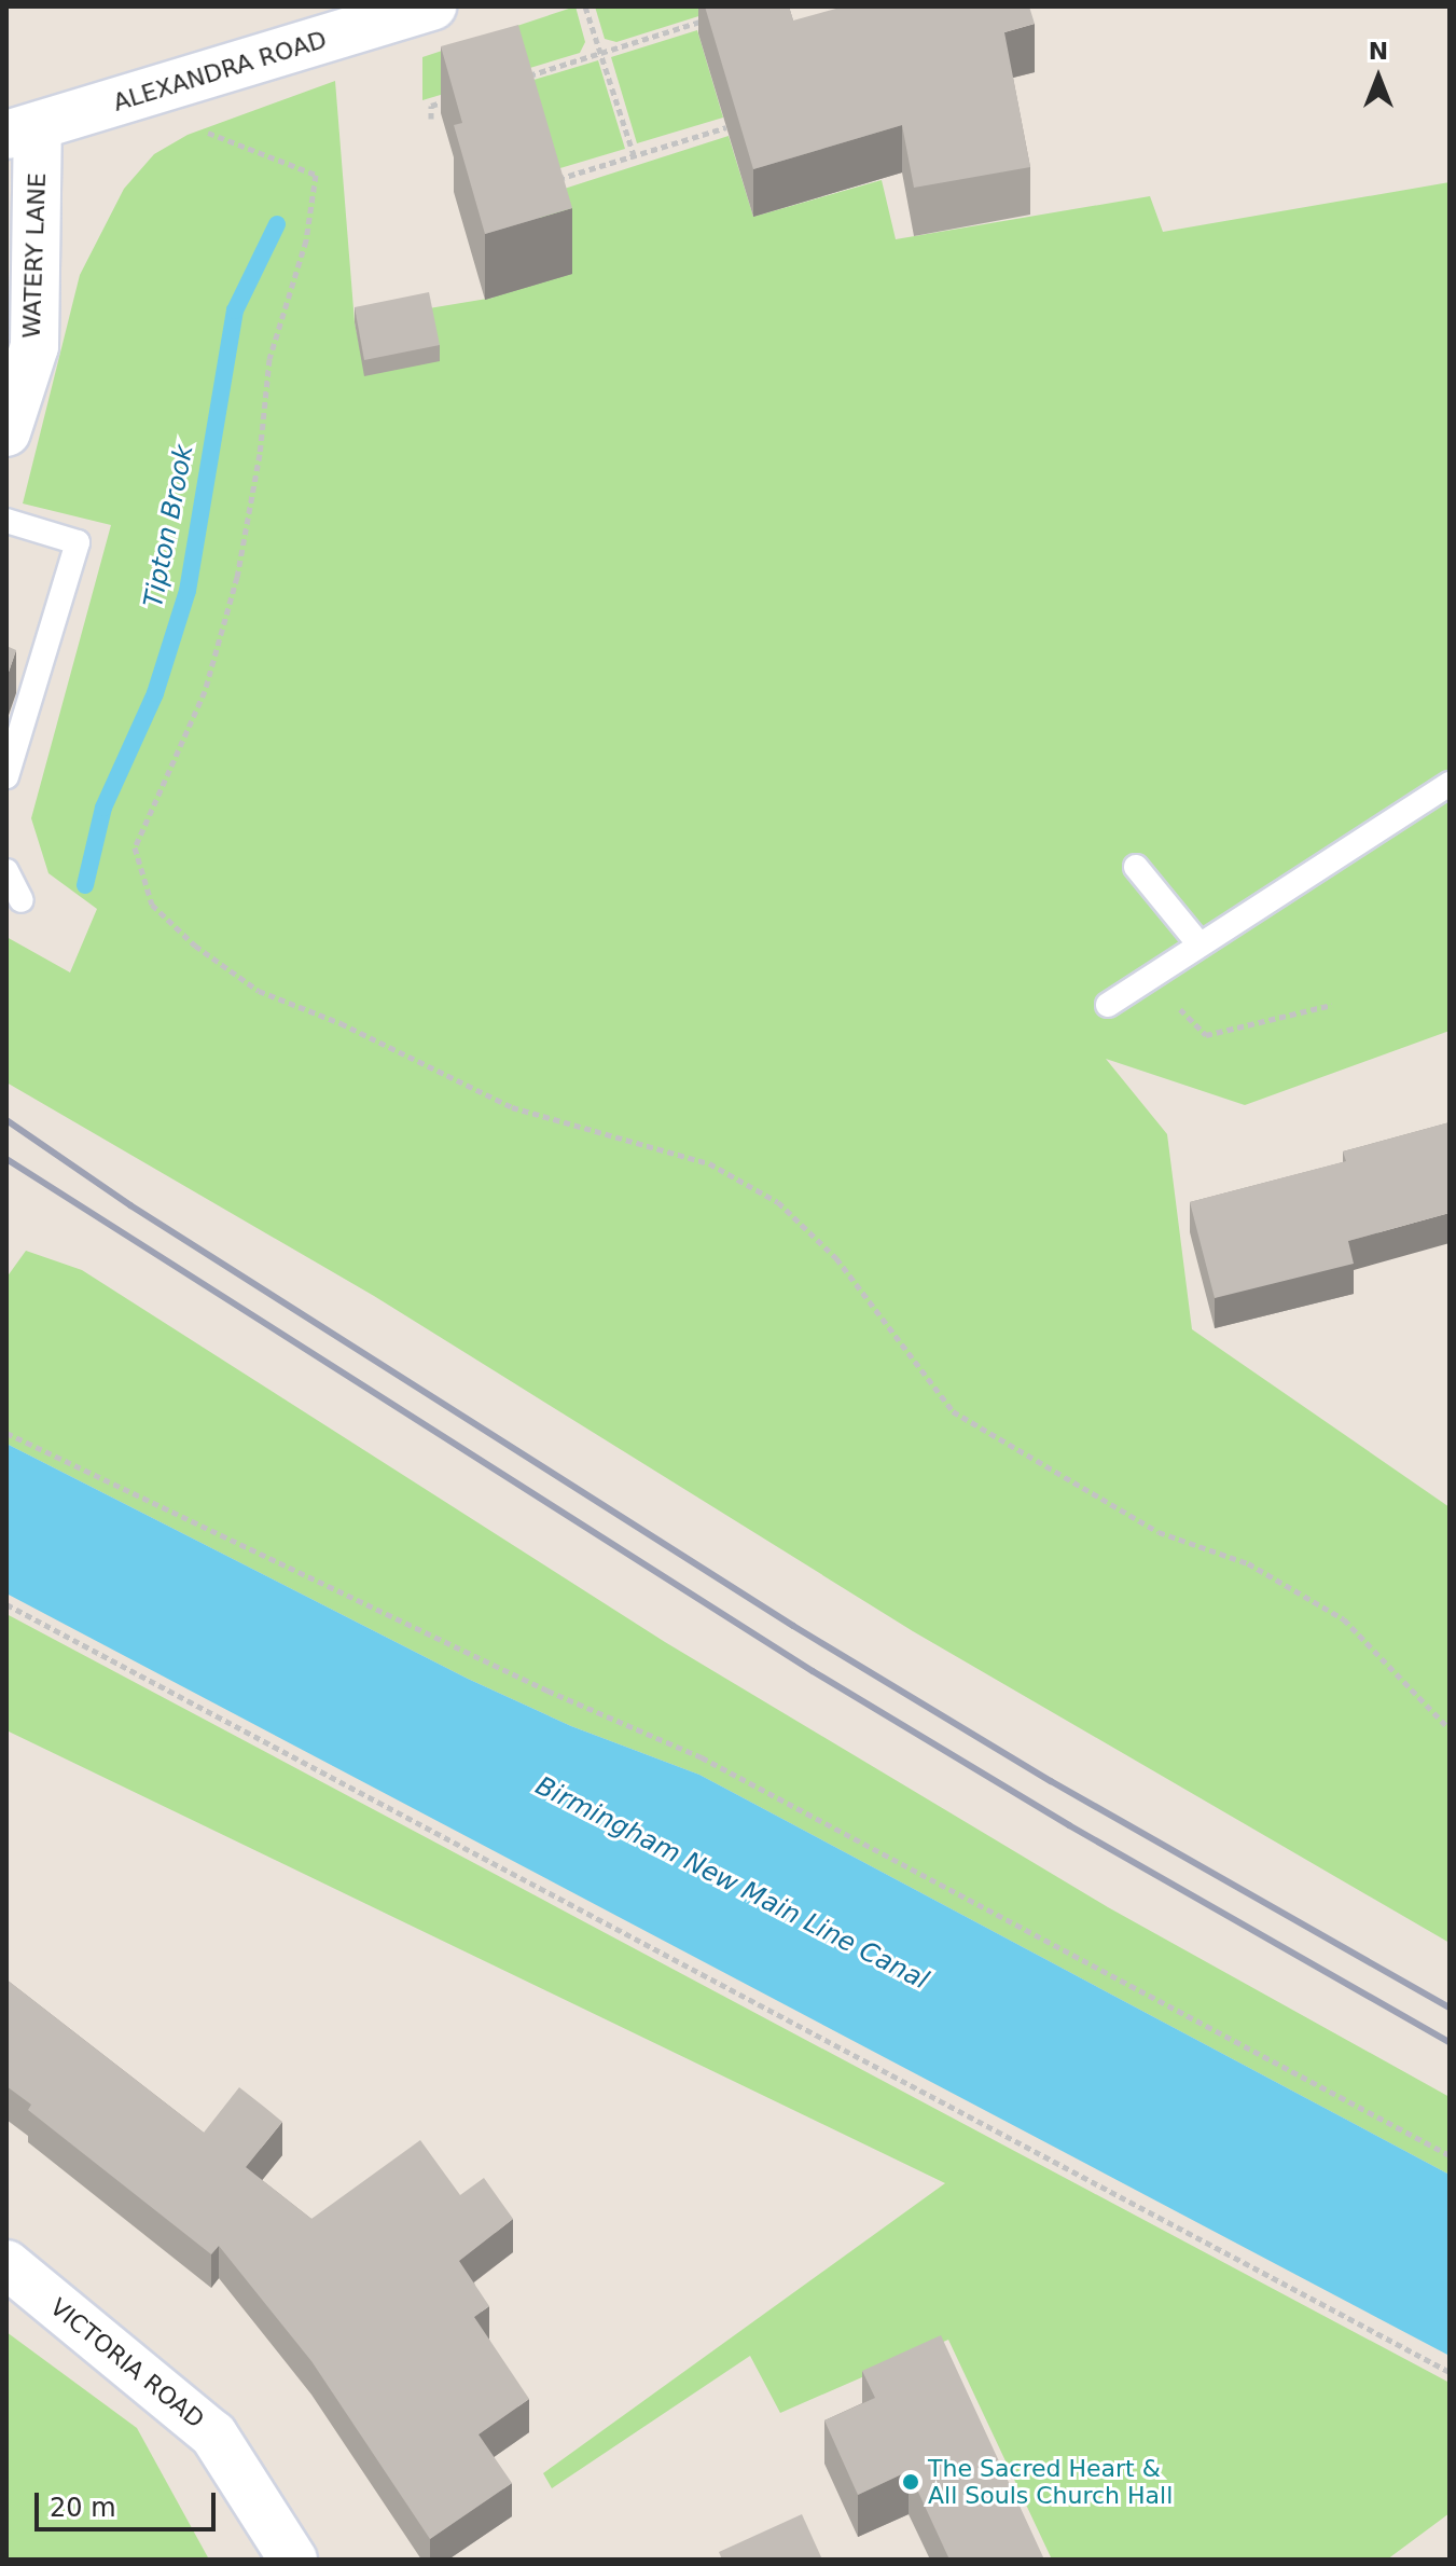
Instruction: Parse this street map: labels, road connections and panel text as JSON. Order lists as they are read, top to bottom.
{
  "streets": {
    "street": ["ALEXANDRA ROAD", "WATERY LANE", "VICTORIA ROAD"]
  },
  "crossings": [
    ["ALEXANDRA ROAD", "WATERY LANE"]
  ],
  "water": ["Tipton Brook", "Birmingham New Main Line Canal"],
  "places": ["The Sacred Heart & All Souls Church Hall"],
  "scale_bar": "20 m",
  "north": "top"
}
